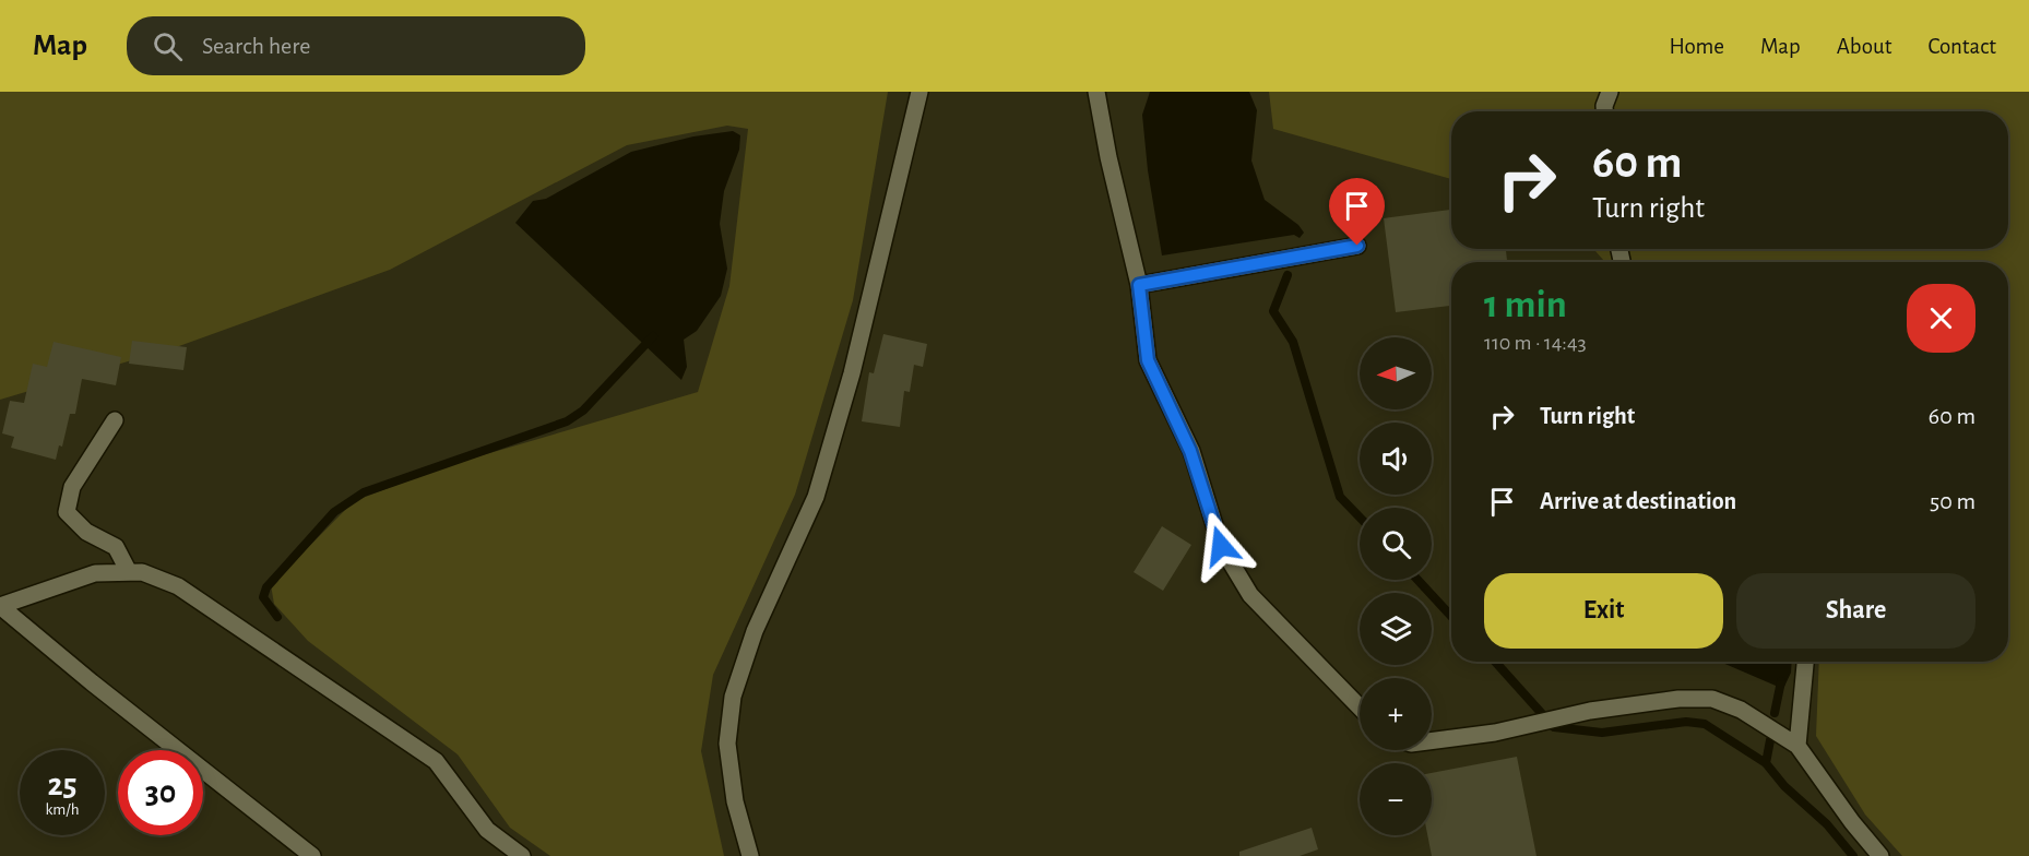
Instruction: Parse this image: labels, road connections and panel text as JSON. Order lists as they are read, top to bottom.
{
  "north": "left",
  "page": {
    "header": "Map",
    "search": "Search here",
    "nav": [
      "Home",
      "Map",
      "About",
      "Contact"
    ],
    "turn": ["60 m", "Turn right"],
    "heading": ["1 min", "110 m · 14:43"],
    "map_buttons": ["+", "−"],
    "list": [
      {
        "name": "Turn right",
        "value": "60 m"
      },
      {
        "name": "Arrive at destination",
        "value": "50 m"
      }
    ],
    "buttons": ["Exit", "Share"],
    "speed": "25 km/h",
    "limit": "30"
  }
}
